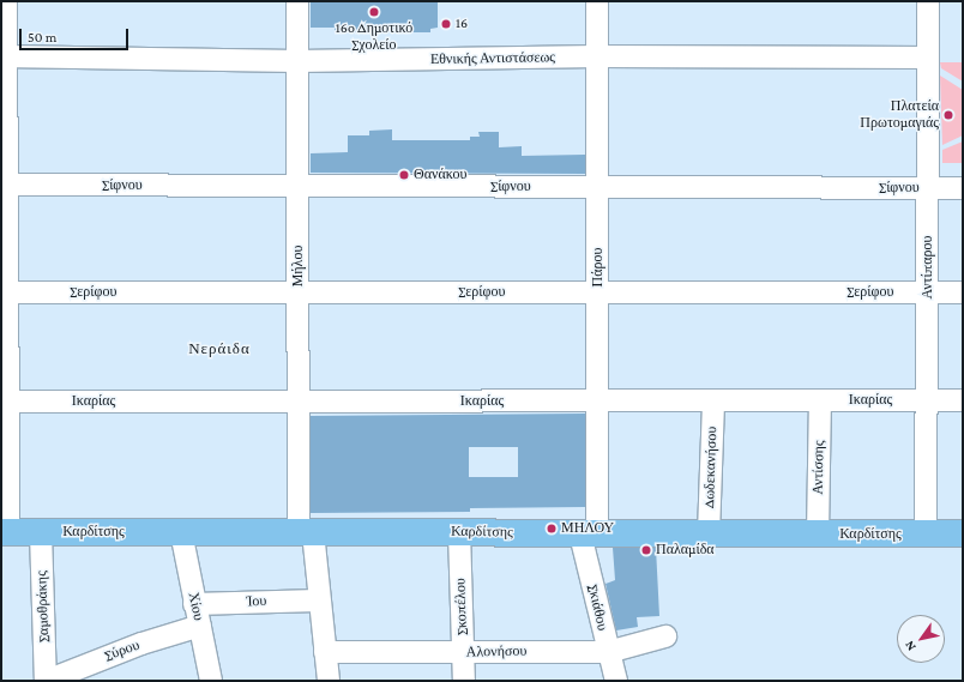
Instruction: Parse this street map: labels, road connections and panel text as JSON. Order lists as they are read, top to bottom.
{
  "streets": {
    "main road": ["Καρδίτσης"],
    "street": [
      "Εθνικής Αντιστάσεως",
      "Σίφνου",
      "Μήλου",
      "Πάρου",
      "Αντίπαρου",
      "Σερίφου",
      "Ικαρίας",
      "Δωδεκανήσου",
      "Αντίσσης",
      "Ίου",
      "Σαμοθράκης",
      "Χίου",
      "Σκοπέλου",
      "Σκιάθου",
      "Σύρου",
      "Αλονήσου"
    ]
  },
  "crossings": [
    ["Εθνικής Αντιστάσεως", "Μήλου"],
    ["Εθνικής Αντιστάσεως", "Πάρου"],
    ["Εθνικής Αντιστάσεως", "Αντίπαρου"],
    ["Σίφνου", "Μήλου"],
    ["Σίφνου", "Πάρου"],
    ["Σίφνου", "Αντίπαρου"],
    ["Μήλου", "Σερίφου"],
    ["Μήλου", "Ικαρίας"],
    ["Μήλου", "Καρδίτσης"],
    ["Μήλου", "Ίου"],
    ["Μήλου", "Αλονήσου"],
    ["Πάρου", "Σερίφου"],
    ["Πάρου", "Ικαρίας"],
    ["Πάρου", "Καρδίτσης"],
    ["Πάρου", "Σκιάθου"],
    ["Αντίπαρου", "Σερίφου"],
    ["Αντίπαρου", "Ικαρίας"],
    ["Αντίπαρου", "Καρδίτσης"],
    ["Ικαρίας", "Δωδεκανήσου"],
    ["Ικαρίας", "Αντίσσης"],
    ["Δωδεκανήσου", "Καρδίτσης"],
    ["Αντίσσης", "Καρδίτσης"],
    ["Καρδίτσης", "Σαμοθράκης"],
    ["Καρδίτσης", "Χίου"],
    ["Καρδίτσης", "Σκοπέλου"],
    ["Καρδίτσης", "Σκιάθου"],
    ["Ίου", "Χίου"],
    ["Σαμοθράκης", "Σύρου"],
    ["Χίου", "Σύρου"],
    ["Σκοπέλου", "Αλονήσου"],
    ["Σκιάθου", "Αλονήσου"]
  ],
  "districts": ["Νεράιδα"],
  "places": [
    "16o Δημοτικό Σχολείο",
    "16",
    "Πλατεία Πρωτομαγιάς",
    "Θανάκου",
    "ΜΗΛΟΥ",
    "Παλαμίδα"
  ],
  "scale_bar": "50 m",
  "north": "bottom left"
}
